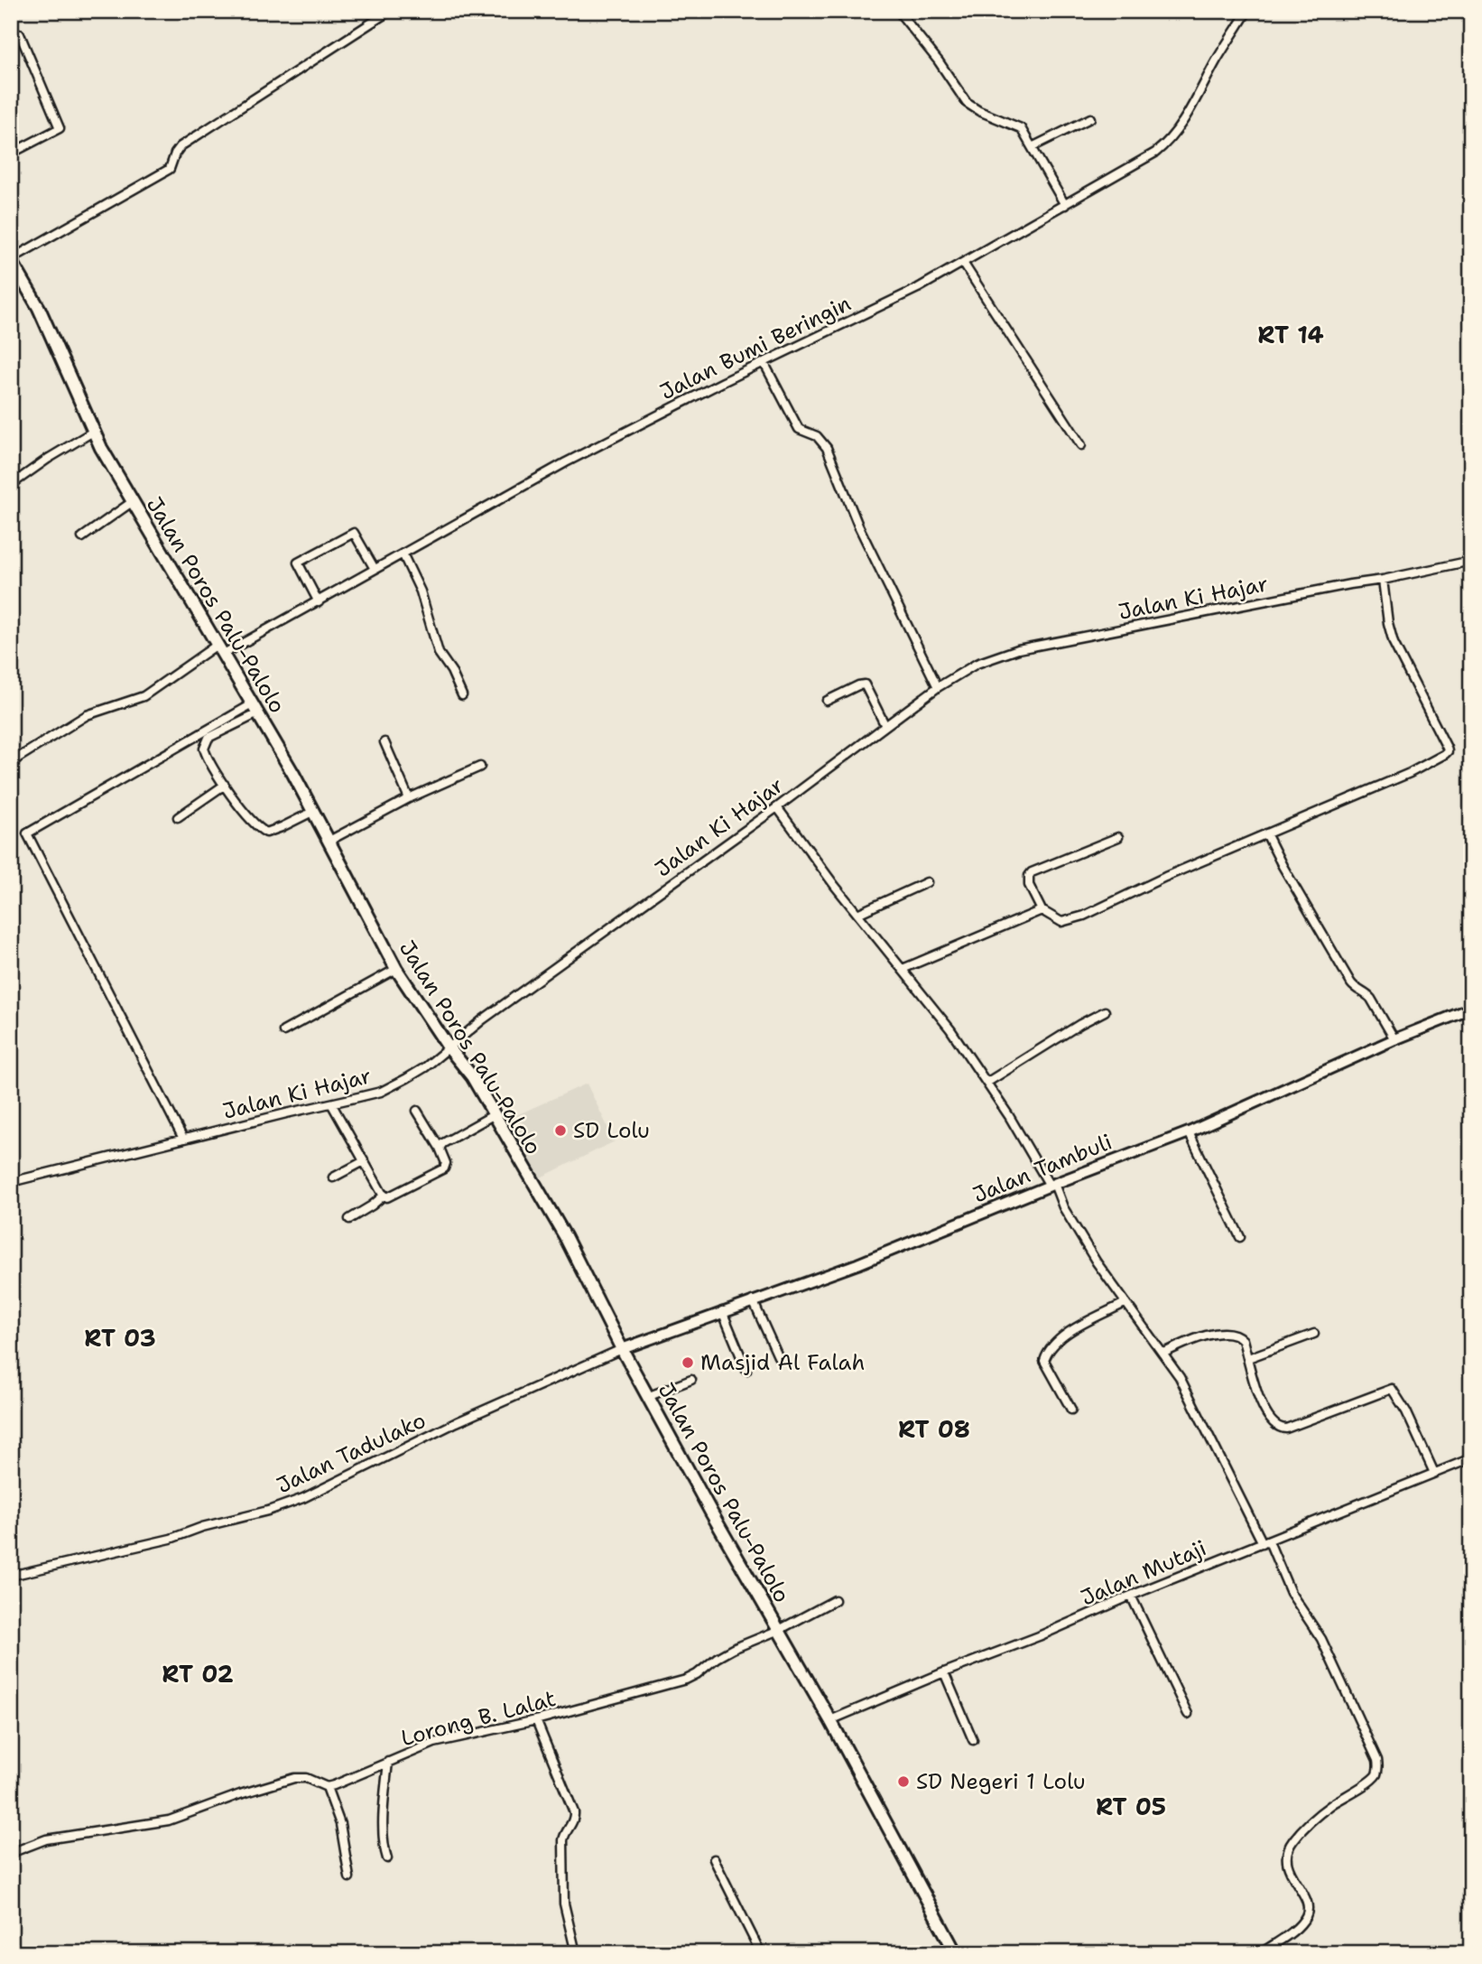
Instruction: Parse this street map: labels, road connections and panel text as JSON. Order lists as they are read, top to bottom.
{
  "streets": {
    "main road": ["Jalan Poros Palu-Palolo"],
    "street": [
      "Jalan Bumi Beringin",
      "Jalan Ki Hajar",
      "Jalan Tambuli",
      "Jalan Tadulako",
      "Jalan Mutaji",
      "Lorong B. Lalat"
    ]
  },
  "crossings": [
    ["Jalan Bumi Beringin", "Jalan Poros Palu-Palolo"],
    ["Jalan Ki Hajar", "Jalan Poros Palu-Palolo"],
    ["Jalan Poros Palu-Palolo", "Jalan Tambuli"],
    ["Jalan Poros Palu-Palolo", "Jalan Tadulako"],
    ["Jalan Poros Palu-Palolo", "Jalan Mutaji"],
    ["Jalan Poros Palu-Palolo", "Lorong B. Lalat"],
    ["Jalan Tambuli", "Jalan Tadulako"]
  ],
  "districts": [
    "RT 14",
    "RT 03",
    "RT 08",
    "RT 02",
    "RT 05"
  ],
  "places": ["SD Lolu", "Masjid Al Falah", "SD Negeri 1 Lolu"]
}
